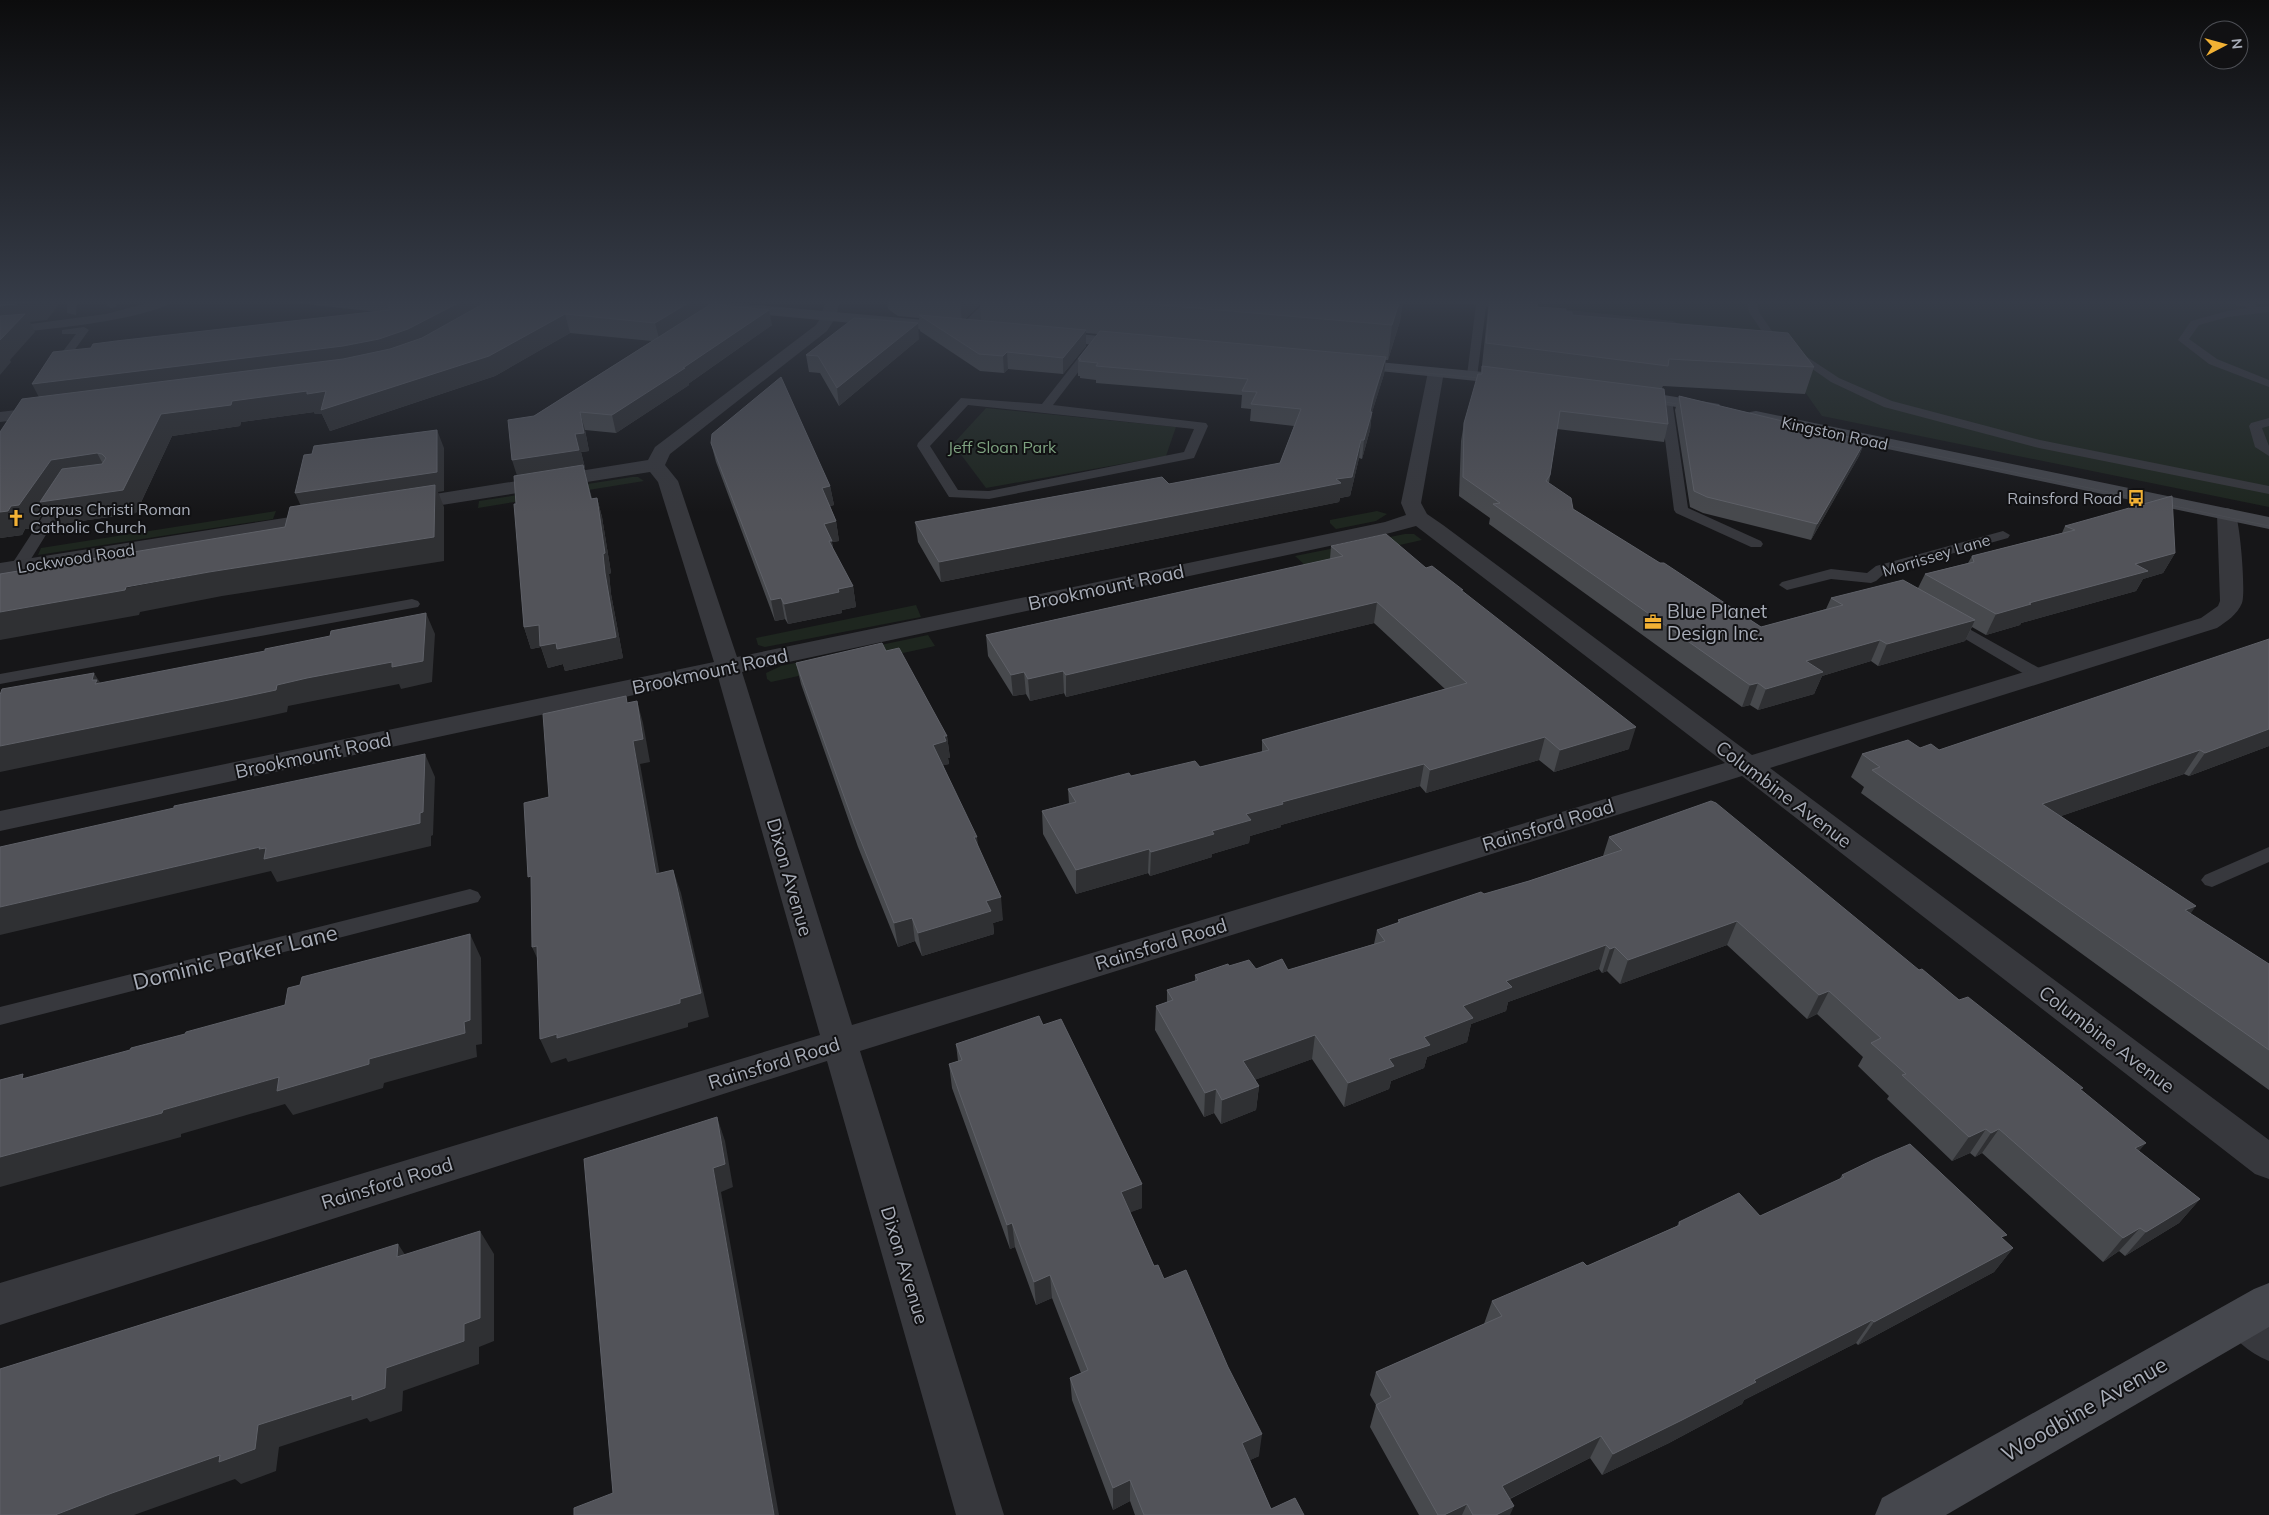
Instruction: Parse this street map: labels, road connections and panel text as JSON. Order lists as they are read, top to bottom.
{
  "streets": {
    "main road": ["Kingston Road", "Woodbine Avenue"],
    "street": [
      "Lockwood Road",
      "Brookmount Road",
      "Columbine Avenue",
      "Rainsford Road",
      "Dixon Avenue"
    ],
    "lane": ["Morrissey Lane", "Dominic Parker Lane"]
  },
  "crossings": [
    ["Kingston Road", "Rainsford Road"],
    ["Brookmount Road", "Columbine Avenue"],
    ["Brookmount Road", "Dixon Avenue"],
    ["Columbine Avenue", "Rainsford Road"],
    ["Rainsford Road", "Dixon Avenue"]
  ],
  "parks": ["Jeff Sloan Park"],
  "places": {
    "bus stop": ["Rainsford Road"],
    "church": ["Corpus Christi Roman Catholic Church"],
    "office": ["Blue Planet Design Inc."]
  },
  "north": "right"
}
